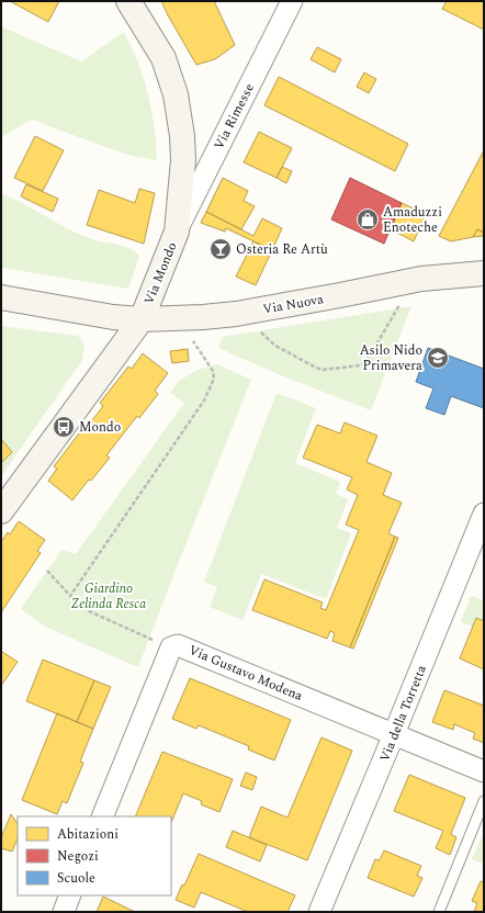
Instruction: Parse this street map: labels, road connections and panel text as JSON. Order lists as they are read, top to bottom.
{
  "streets": {
    "street": [
      "Via Rimesse",
      "Via Mondo",
      "Via Nuova",
      "Via Gustavo Modena",
      "Via della Torretta"
    ]
  },
  "crossings": [
    ["Via Rimesse", "Via Mondo"],
    ["Via Mondo", "Via Nuova"],
    ["Via Gustavo Modena", "Via della Torretta"]
  ],
  "parks": ["Giardino Zelinda Resca"],
  "places": {
    "shop": ["Amaduzzi Enoteche"],
    "bar": ["Osteria Re Artù"],
    "school or university": ["Asilo Nido Primavera"],
    "bus stop": ["Mondo"]
  },
  "legend": ["Abitazioni", "Negozi", "Scuole"]
}
